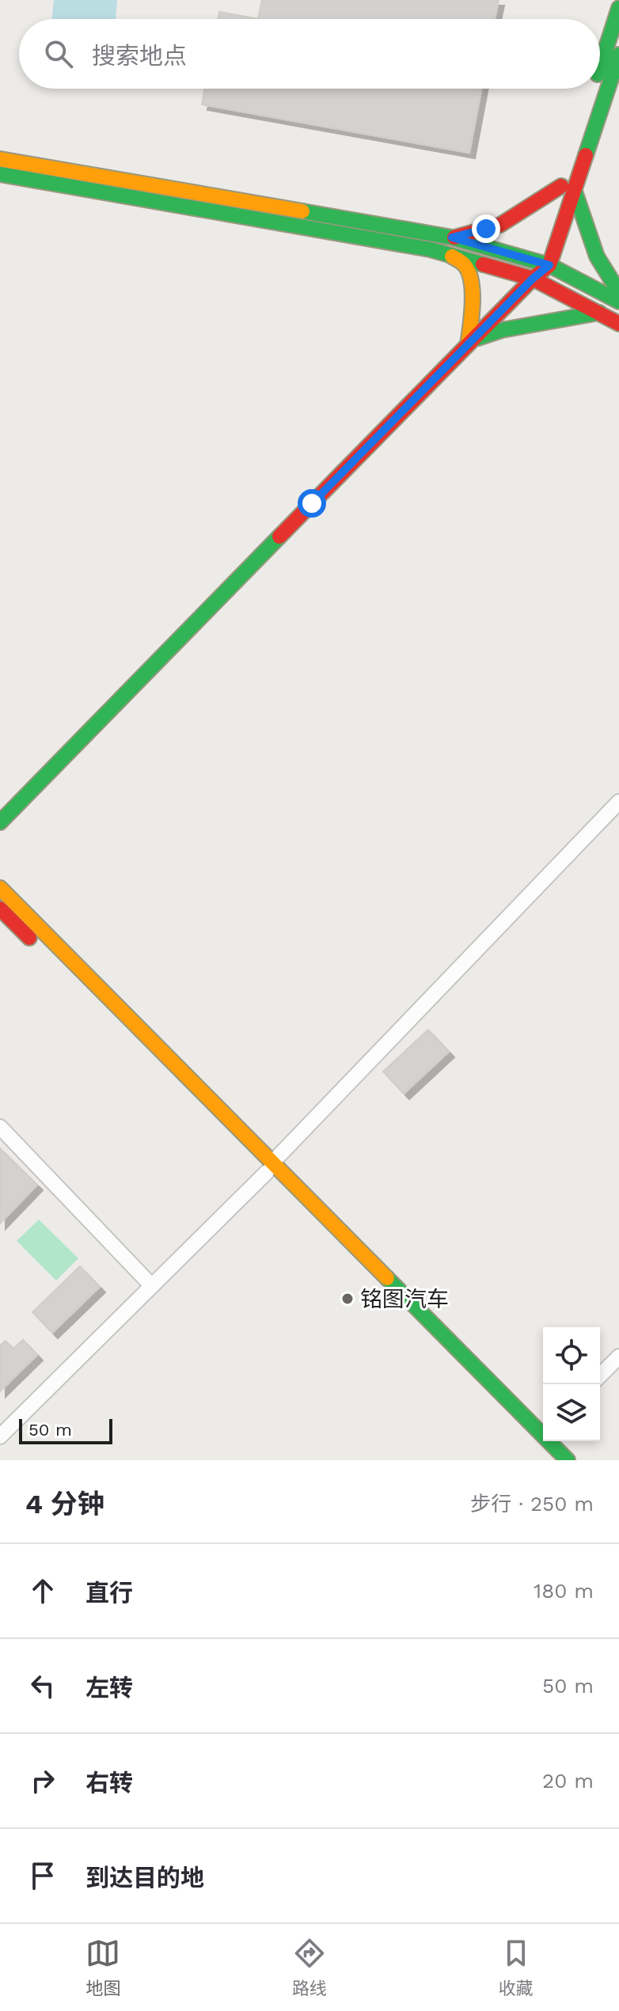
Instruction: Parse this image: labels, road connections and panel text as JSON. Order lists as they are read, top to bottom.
{
  "places": ["铭图汽车"],
  "scale_bar": "50 m",
  "page": {
    "search": "搜索地点",
    "scale": "50 m",
    "heading": ["4 分钟", "步行 · 250 m"],
    "list": [
      ["直行", "180 m"],
      ["左转", "50 m"],
      ["右转", "20 m"],
      "到达目的地"
    ],
    "nav": ["地图", "路线", "收藏"]
  }
}
